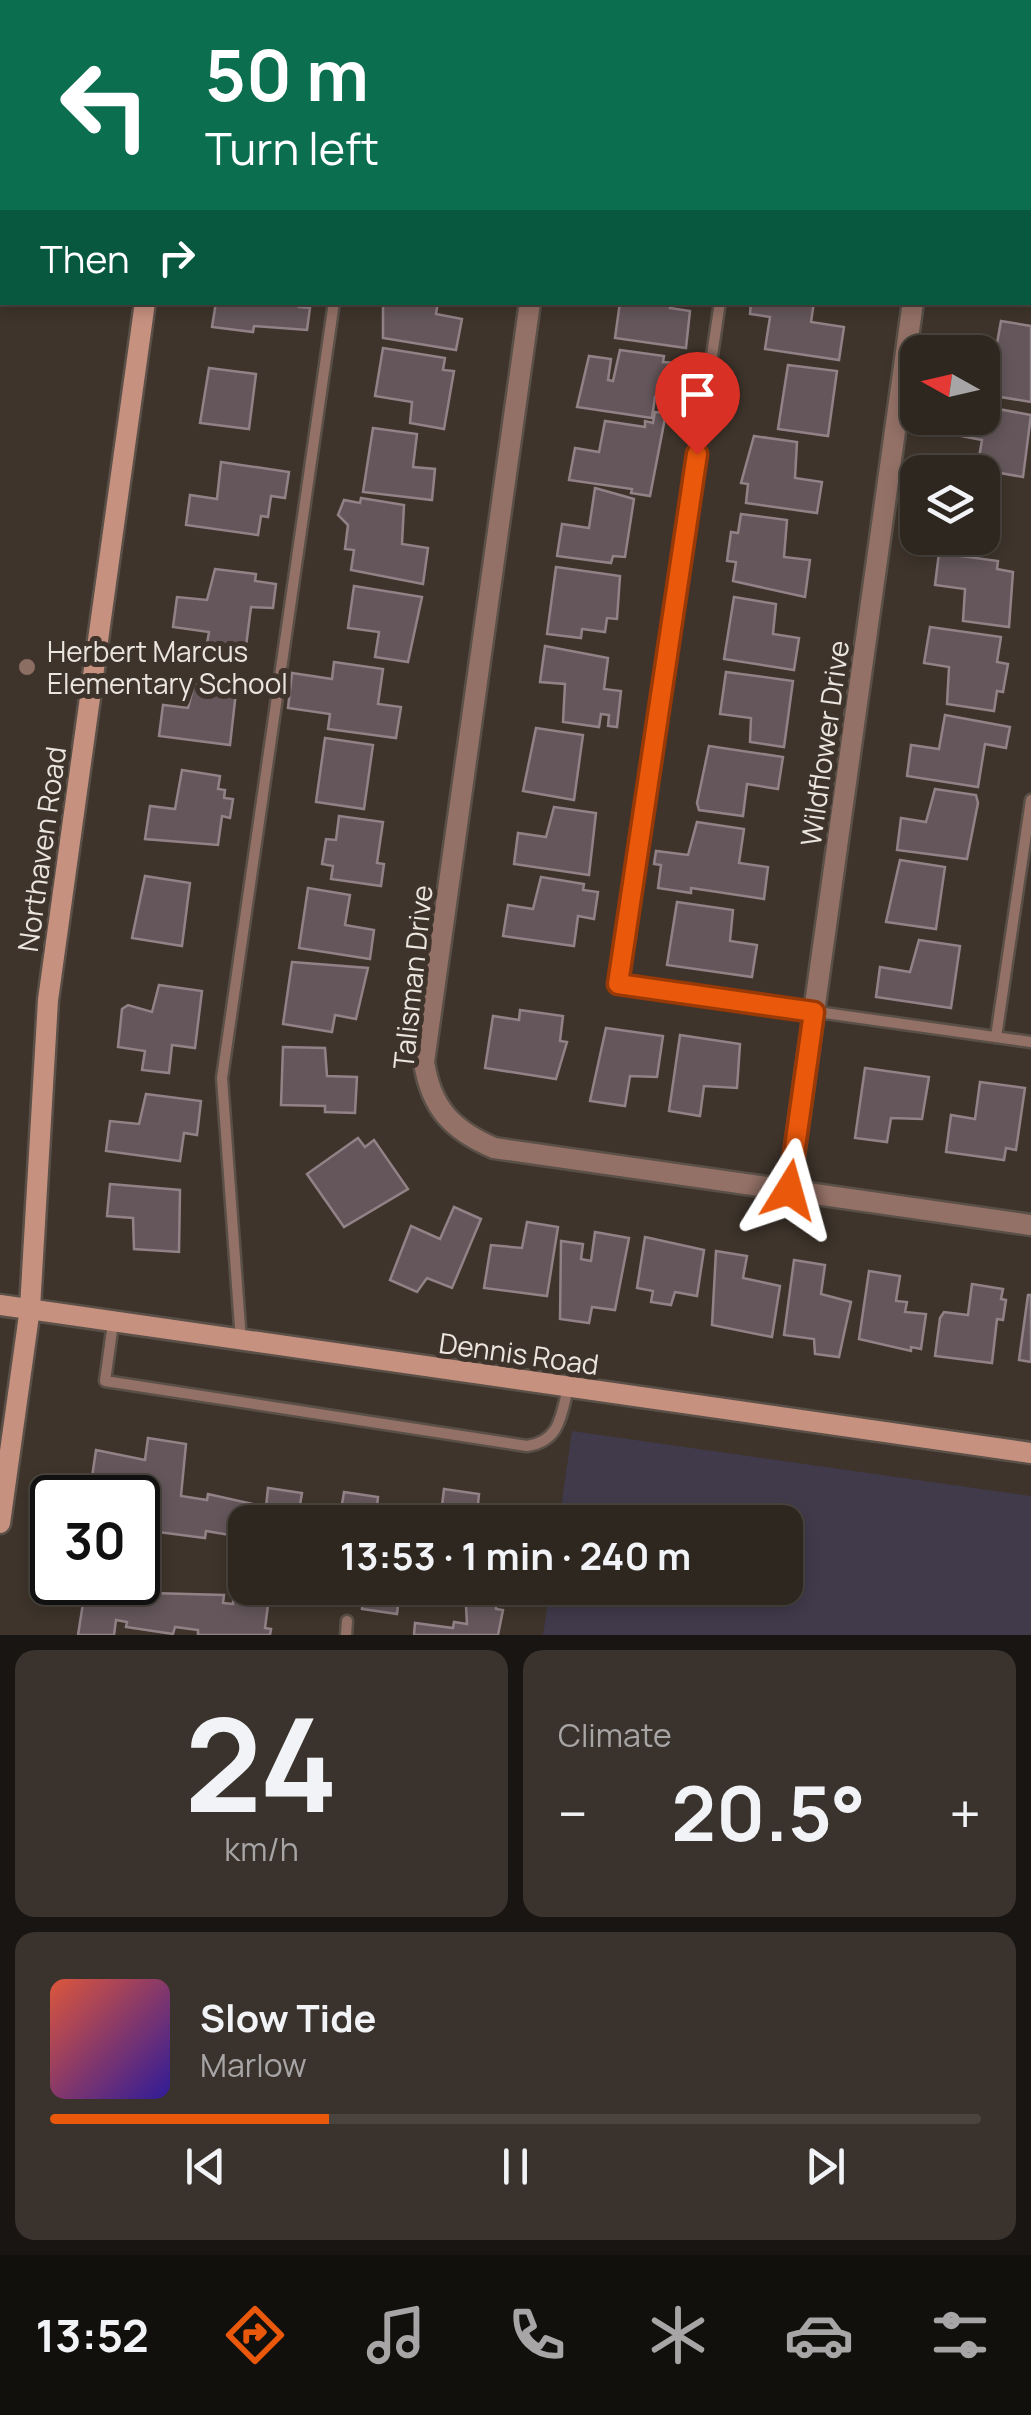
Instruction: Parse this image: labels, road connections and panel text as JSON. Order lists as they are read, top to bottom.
{
  "streets": {
    "street": [
      "Wildflower Drive",
      "Northaven Road",
      "Talisman Drive",
      "Dennis Road"
    ]
  },
  "crossings": [
    ["Wildflower Drive", "Talisman Drive"],
    ["Northaven Road", "Dennis Road"]
  ],
  "places": ["Herbert Marcus Elementary School"],
  "north": "left",
  "page": {
    "turn": ["50 m", "Turn left"],
    "then": "Then",
    "limit": "30",
    "trip": "13:53 · 1 min · 240 m",
    "tile": [
      ["24", "km/h"],
      "Climate"
    ],
    "heat": ["−", "20.5°", "+"],
    "song": ["Slow Tide", "Marlow"],
    "tabs": "13:52"
  }
}
